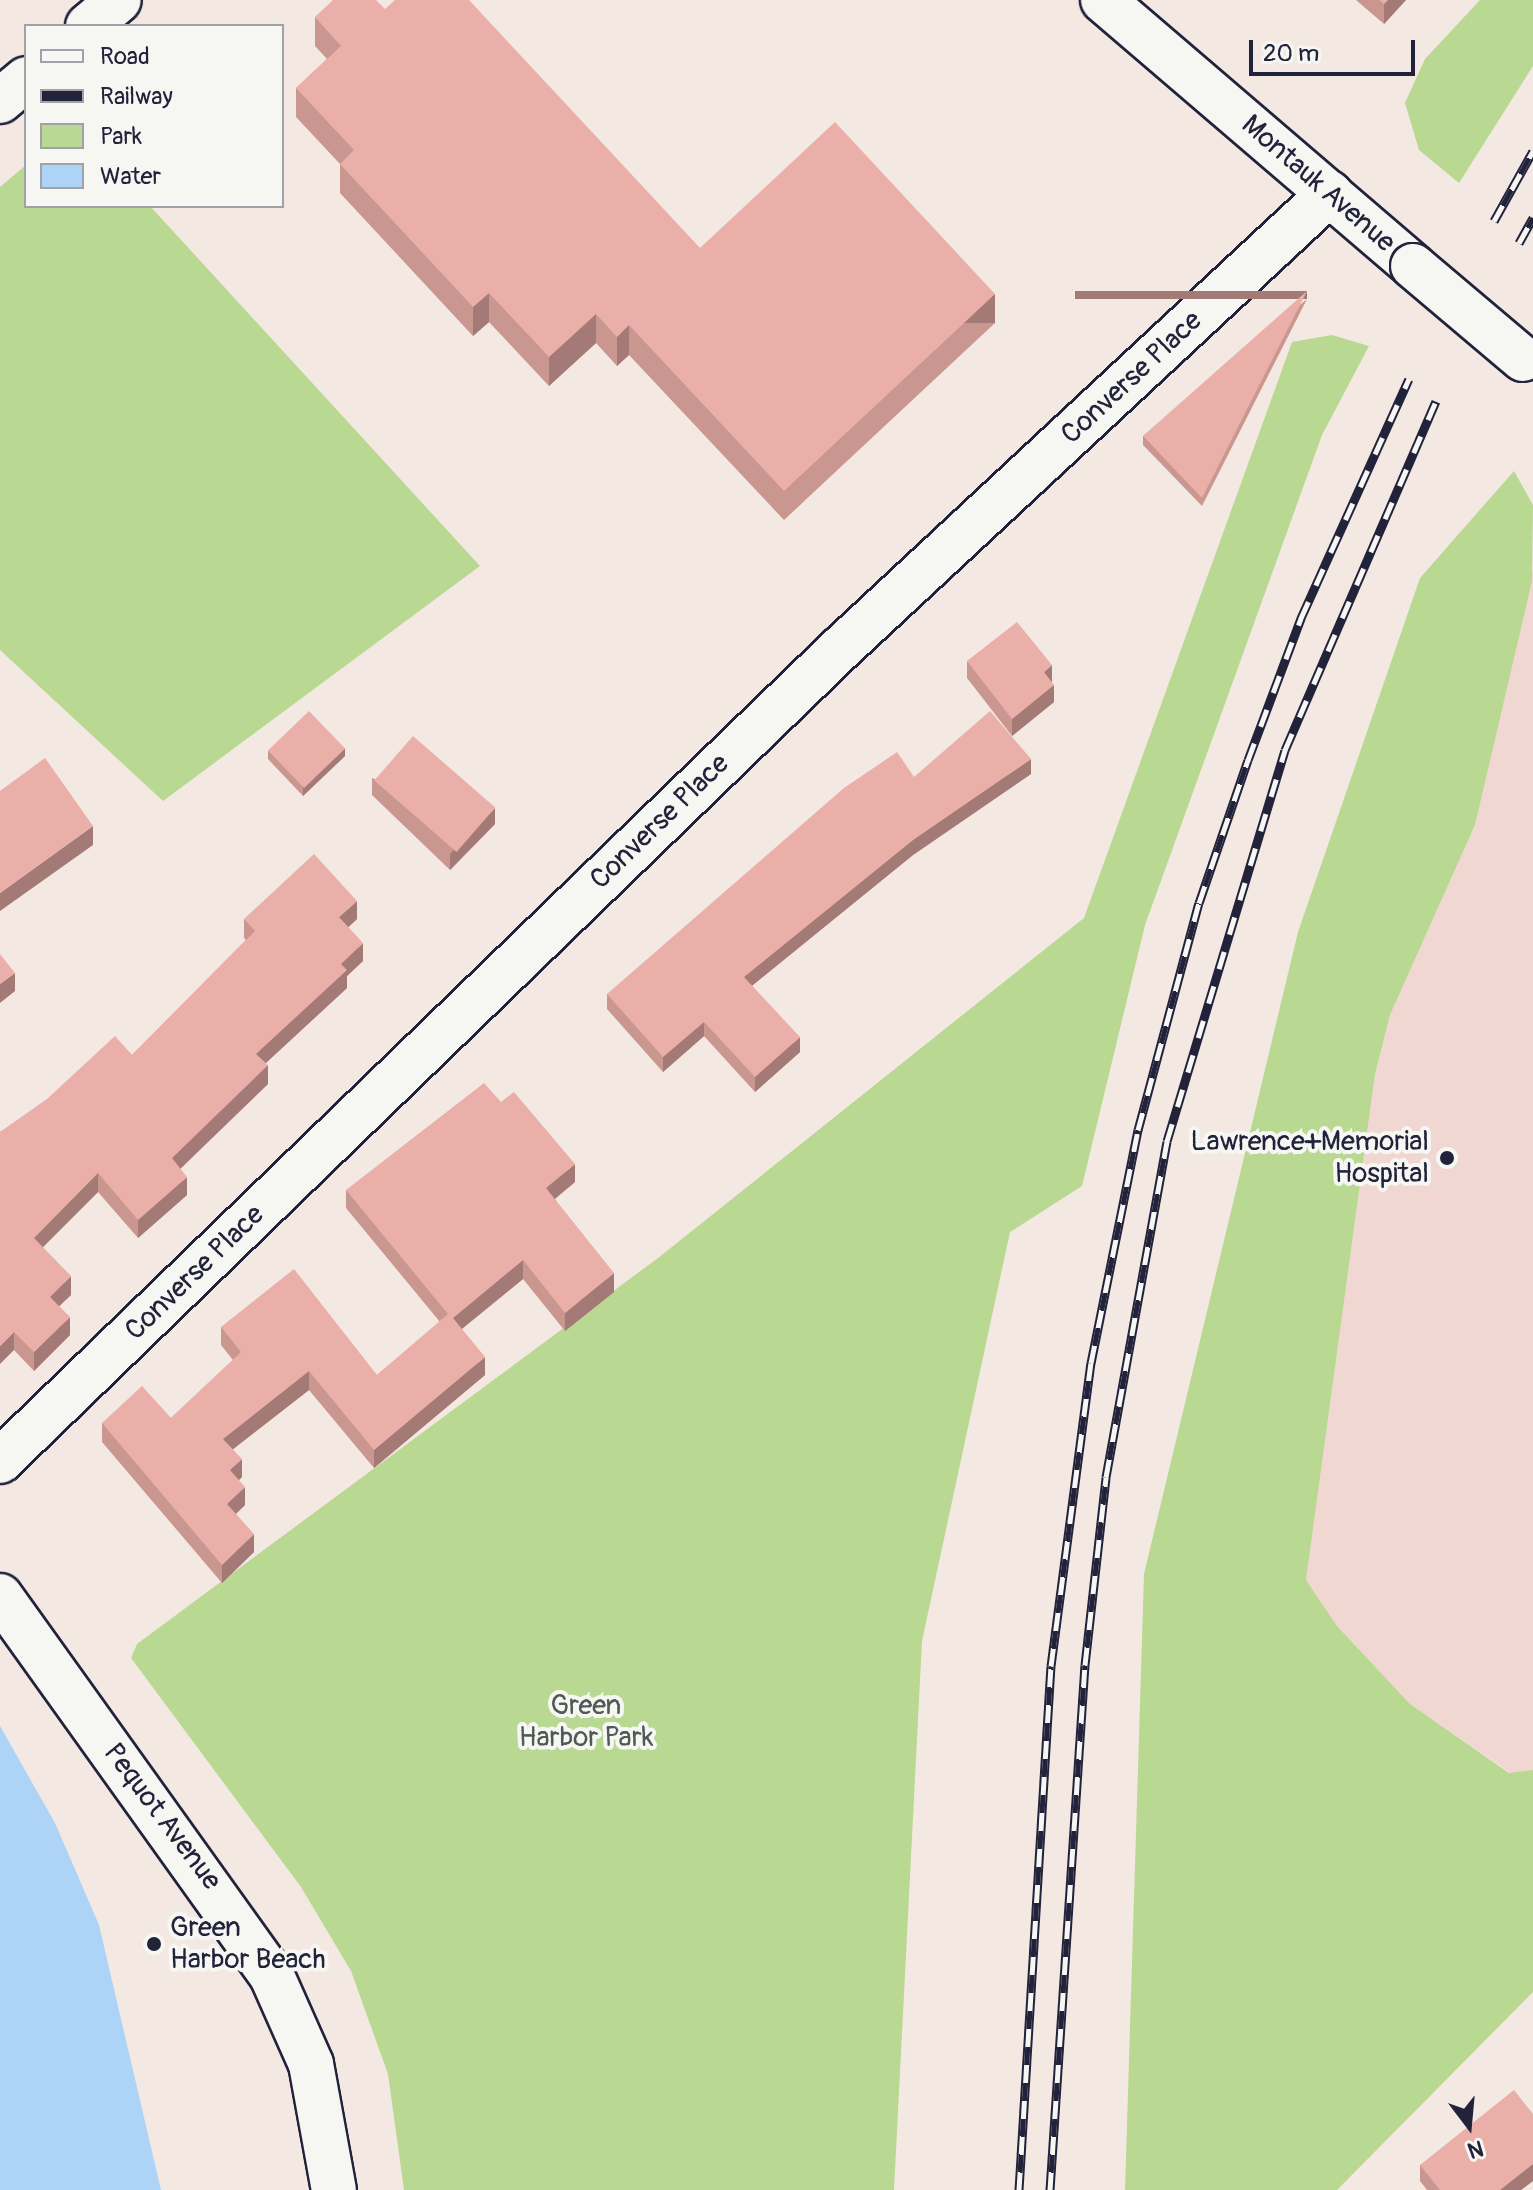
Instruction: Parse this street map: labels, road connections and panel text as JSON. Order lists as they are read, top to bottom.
{
  "streets": {
    "street": ["Montauk Avenue", "Converse Place", "Pequot Avenue"]
  },
  "crossings": [
    ["Montauk Avenue", "Converse Place"]
  ],
  "parks": ["Green Harbor Park"],
  "places": ["Lawrence+Memorial Hospital", "Green Harbor Beach"],
  "legend": [
    "Road",
    "Railway",
    "Park",
    "Water"
  ],
  "scale_bar": "20 m",
  "north": "bottom"
}
